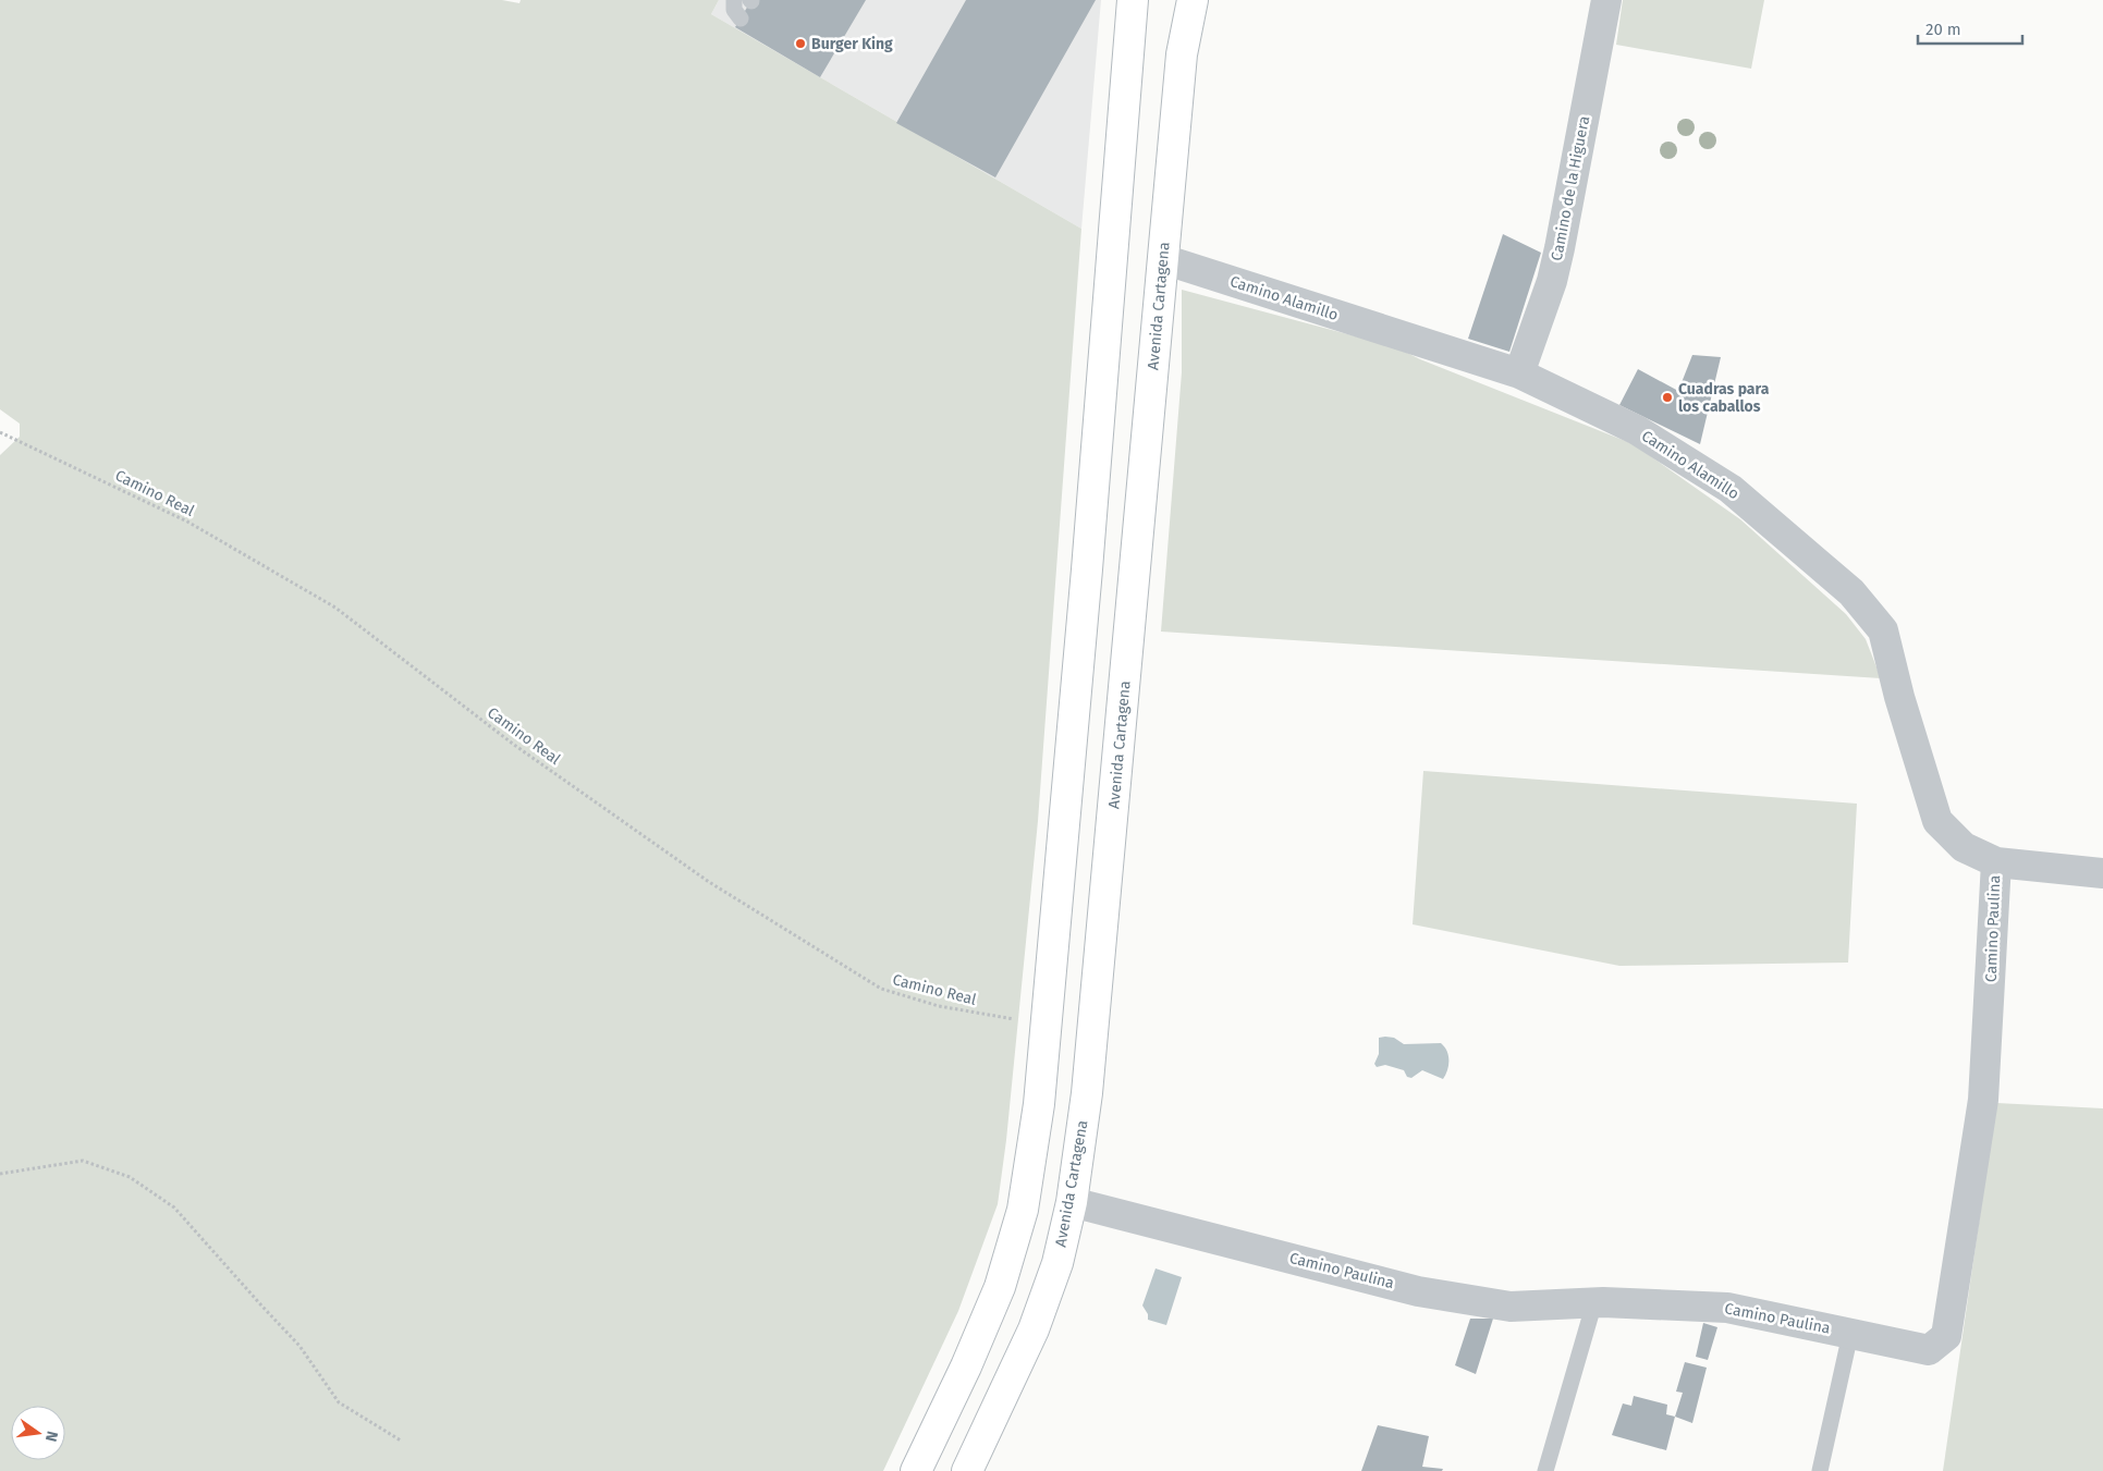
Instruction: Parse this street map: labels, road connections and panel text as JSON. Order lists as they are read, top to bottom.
{
  "streets": {
    "main road": ["Avenida Cartagena"],
    "street": ["Camino de la Higuera", "Camino Alamillo", "Camino Paulina"],
    "path": ["Camino Real"]
  },
  "crossings": [
    ["Camino de la Higuera", "Camino Alamillo"],
    ["Camino Alamillo", "Avenida Cartagena"],
    ["Camino Alamillo", "Camino Paulina"],
    ["Avenida Cartagena", "Camino Paulina"]
  ],
  "places": ["Burger King", "Cuadras para los caballos"],
  "scale_bar": "20 m",
  "north": "right"
}
